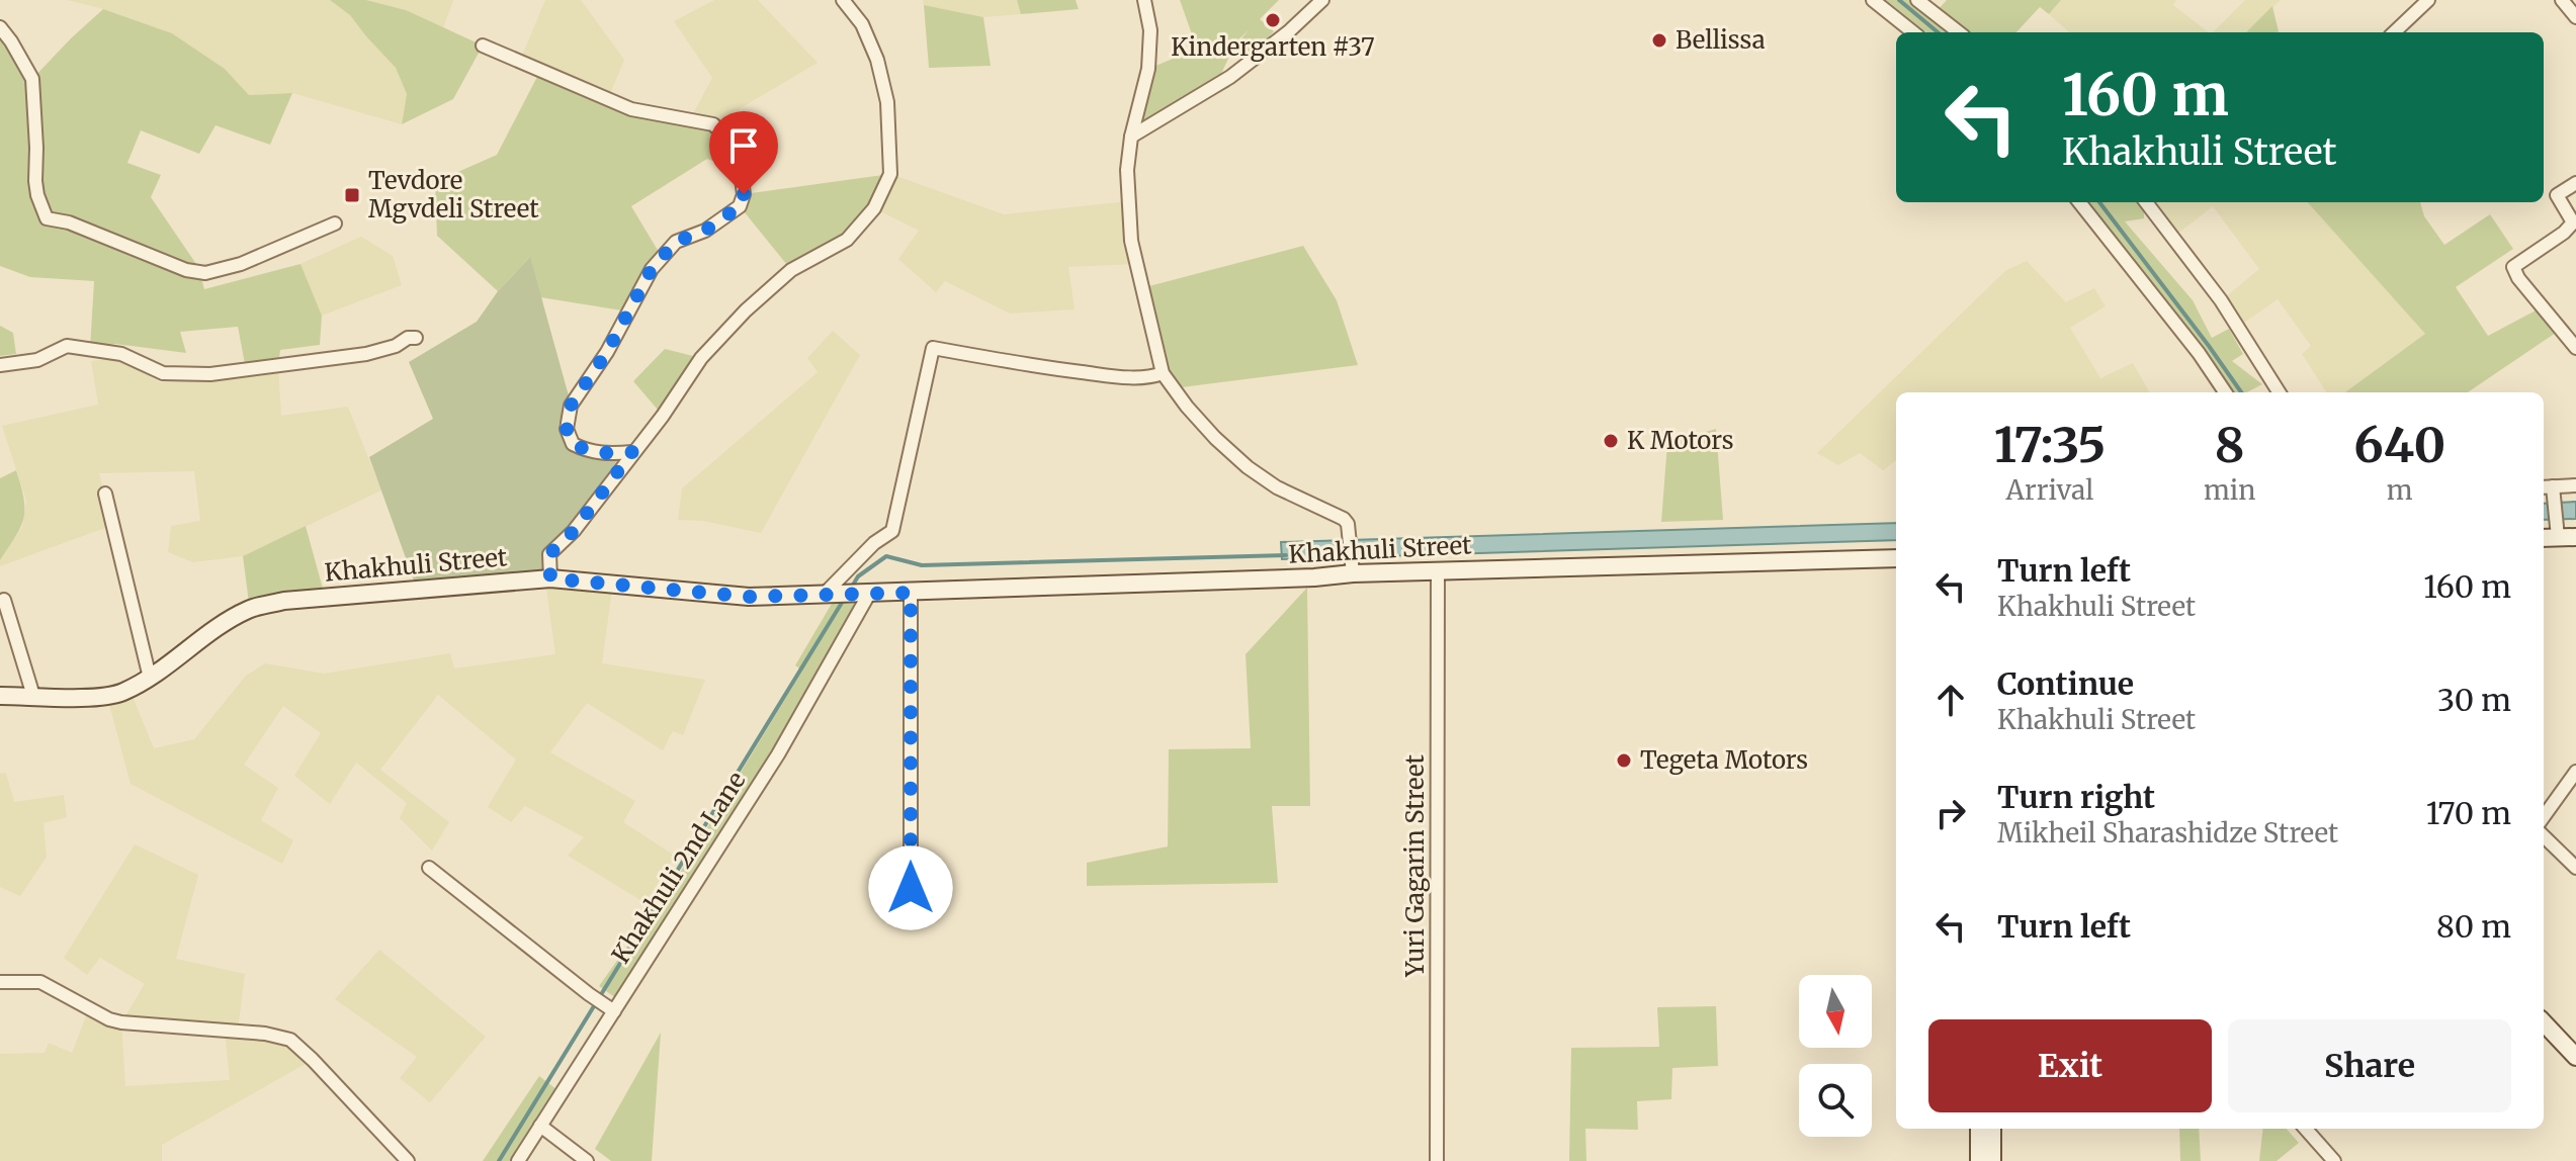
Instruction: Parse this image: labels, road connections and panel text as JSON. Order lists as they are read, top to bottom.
{
  "streets": {
    "street": ["Khakhuli Street", "Yuri Gagarin Street", "Khakhuli 2nd Lane"]
  },
  "crossings": [
    ["Khakhuli Street", "Yuri Gagarin Street"],
    ["Khakhuli Street", "Khakhuli 2nd Lane"]
  ],
  "places": {
    "other": [
      "Kindergarten #37",
      "Bellissa",
      "K Motors",
      "Tegeta Motors"
    ],
    "transit": ["Tevdore Mgvdeli Street"]
  },
  "north": "bottom",
  "page": {
    "turn": ["160 m", "Khakhuli Street"],
    "eta": [
      "17:35",
      "Arrival",
      "8",
      "min",
      "640",
      "m"
    ],
    "list": [
      {
        "name": "Turn left",
        "note": "Khakhuli Street",
        "value": "160 m"
      },
      {
        "name": "Continue",
        "note": "Khakhuli Street",
        "value": "30 m"
      },
      {
        "name": "Turn right",
        "note": "Mikheil Sharashidze Street",
        "value": "170 m"
      },
      {
        "name": "Turn left",
        "value": "80 m"
      }
    ],
    "buttons": ["Exit", "Share"]
  }
}
